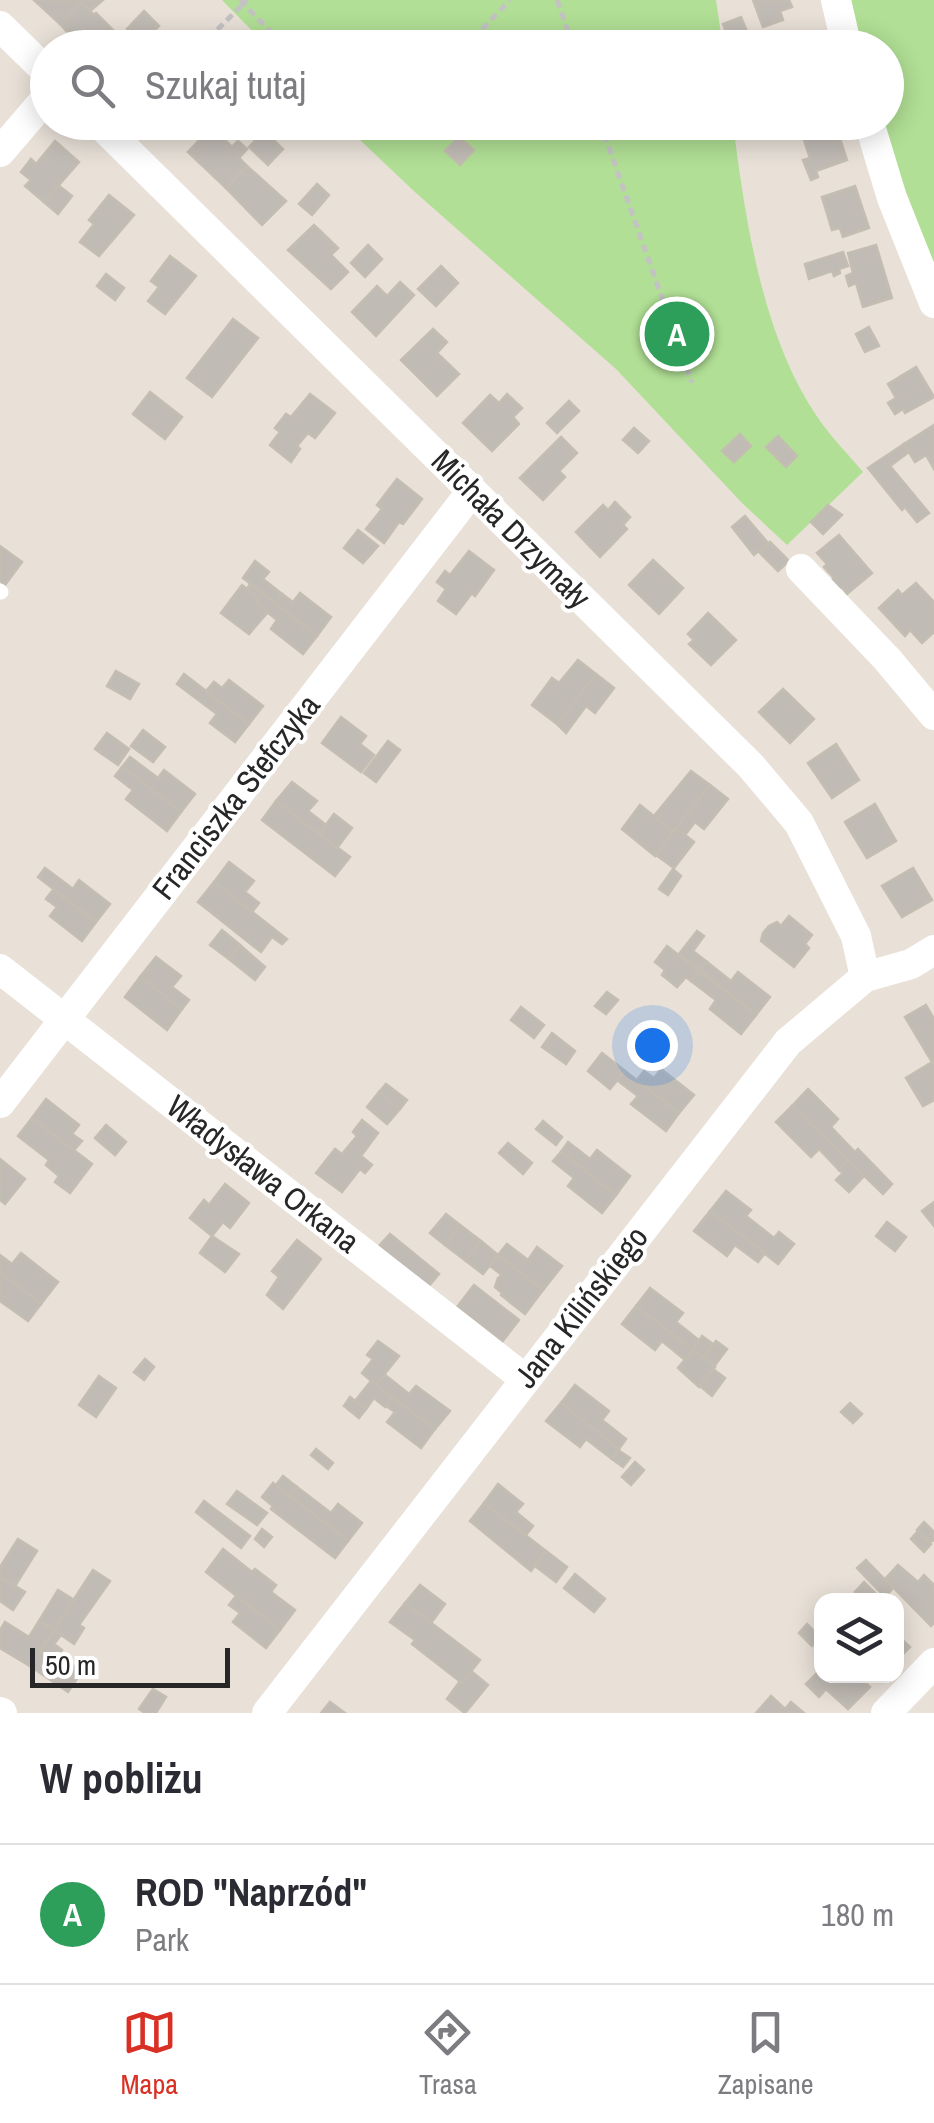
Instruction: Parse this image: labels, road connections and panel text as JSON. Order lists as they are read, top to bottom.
{
  "streets": {
    "street": [
      "Michała Drzymały",
      "Franciszka Stefczyka",
      "Władysława Orkana",
      "Jana Kilińskiego"
    ]
  },
  "crossings": [
    ["Michała Drzymały", "Franciszka Stefczyka"],
    ["Michała Drzymały", "Jana Kilińskiego"],
    ["Franciszka Stefczyka", "Władysława Orkana"],
    ["Władysława Orkana", "Jana Kilińskiego"]
  ],
  "scale_bar": "50 m",
  "page": {
    "search": "Szukaj tutaj",
    "pins": "A",
    "scale": "50 m",
    "heading": "W pobliżu",
    "list": [
      {
        "mark": "A",
        "name": "ROD \"Naprzód\"",
        "note": "Park",
        "value": "180 m"
      }
    ],
    "nav": ["Mapa", "Trasa", "Zapisane"]
  }
}
